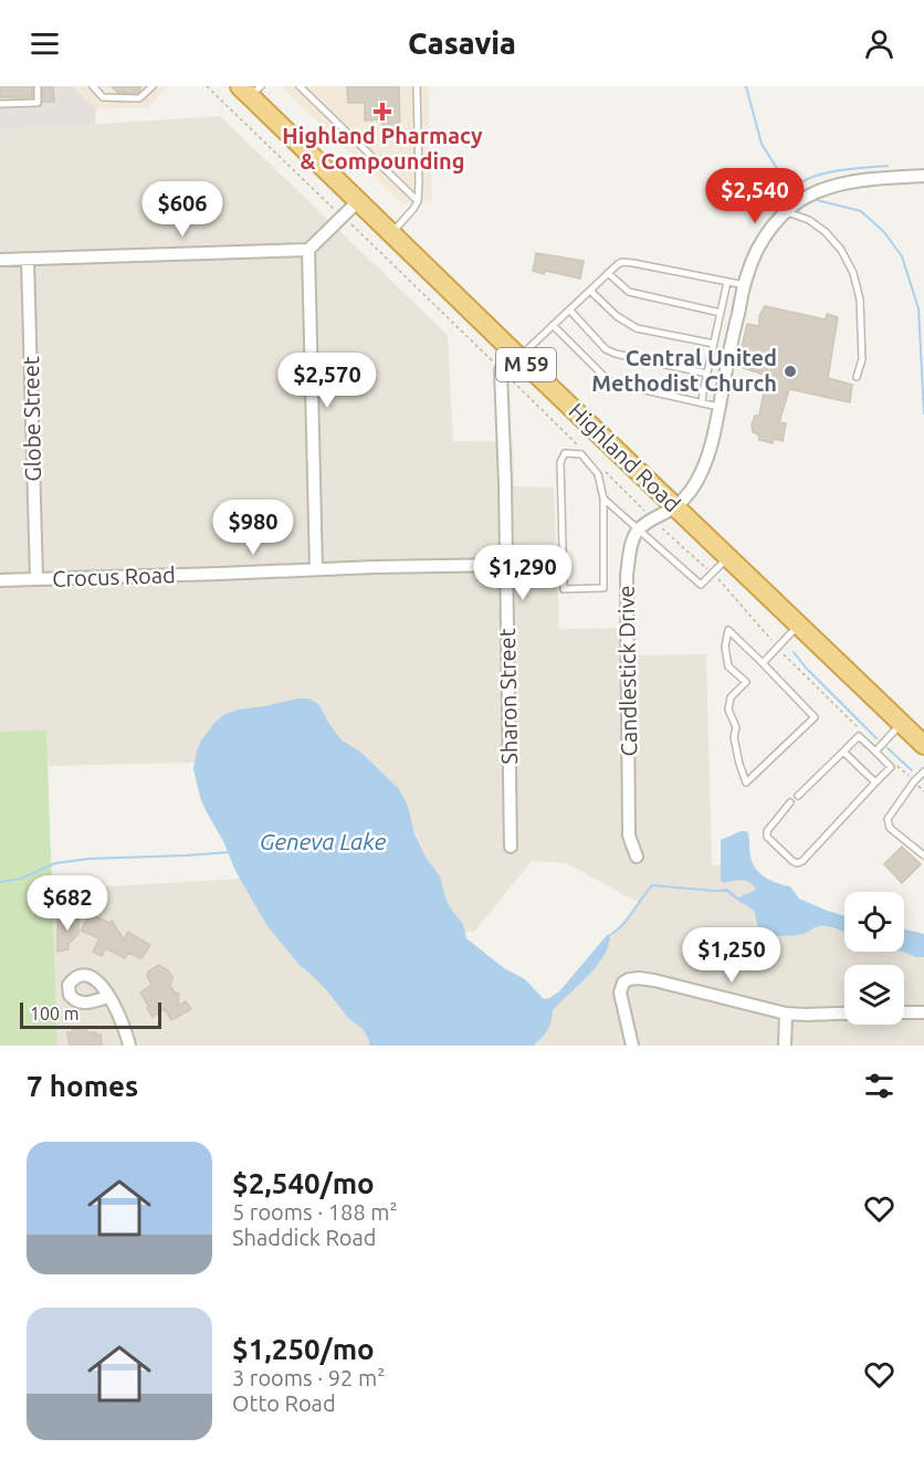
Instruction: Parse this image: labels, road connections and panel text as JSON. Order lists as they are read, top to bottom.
{
  "streets": {
    "highway": ["M 59", "Highland Road"],
    "street": [
      "Globe Street",
      "Crocus Road",
      "Candlestick Drive",
      "Sharon Street"
    ]
  },
  "crossings": [
    ["Globe Street", "Crocus Road"],
    ["Crocus Road", "Sharon Street"]
  ],
  "water": ["Geneva Lake"],
  "places": {
    "health": ["Highland Pharmacy & Compounding"],
    "other": ["Central United Methodist Church"]
  },
  "scale_bar": "100 m",
  "page": {
    "header": "Casavia",
    "price": [
      "$2,540",
      "$606",
      "$2,570",
      "$980",
      "$1,290",
      "$682",
      "$1,250"
    ],
    "scale": "100 m",
    "heading": "7 homes",
    "list": [
      {
        "name": "$2,540/mo",
        "note": "5 rooms · 188 m² · Shaddick Road"
      },
      {
        "name": "$1,250/mo",
        "note": "3 rooms · 92 m² · Otto Road"
      }
    ]
  }
}
